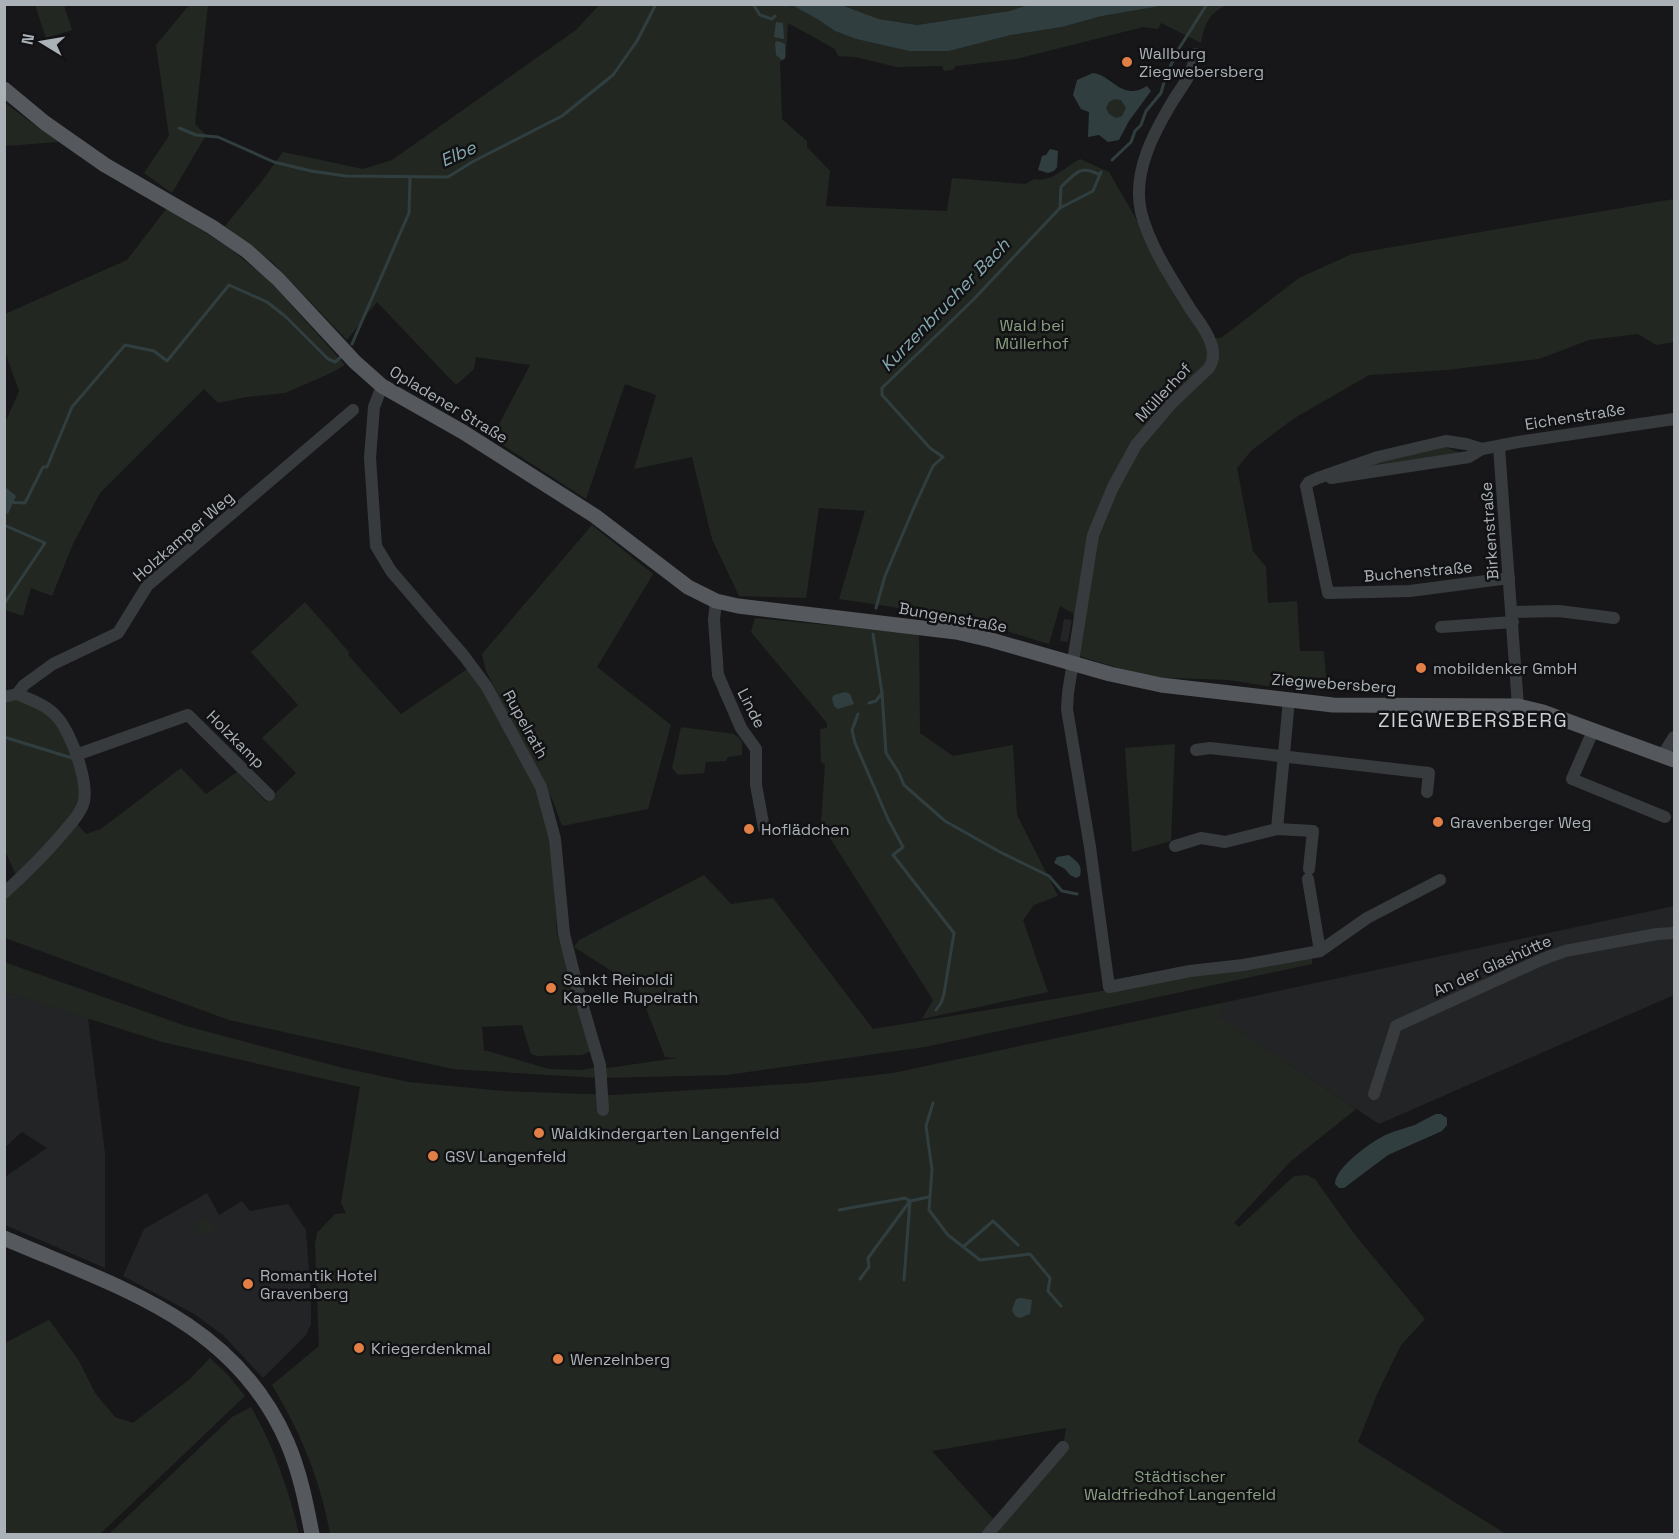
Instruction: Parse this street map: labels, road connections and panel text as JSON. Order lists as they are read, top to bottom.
{
  "streets": {
    "main road": ["Opladener Straße", "Bungenstraße", "Ziegwebersberg"],
    "street": [
      "Müllerhof",
      "Eichenstraße",
      "Birkenstraße",
      "Holzkamper Weg",
      "Buchenstraße",
      "Linde",
      "Rupelrath",
      "Holzkamp",
      "An der Glashütte"
    ]
  },
  "crossings": [
    ["Müllerhof", "Bungenstraße"],
    ["Müllerhof", "Ziegwebersberg"],
    ["Opladener Straße", "Bungenstraße"],
    ["Opladener Straße", "Linde"],
    ["Opladener Straße", "Rupelrath"],
    ["Eichenstraße", "Birkenstraße"],
    ["Eichenstraße", "Buchenstraße"],
    ["Birkenstraße", "Buchenstraße"],
    ["Birkenstraße", "Ziegwebersberg"],
    ["Bungenstraße", "Ziegwebersberg"]
  ],
  "districts": ["ZIEGWEBERSBERG"],
  "water": ["Elbe", "Kurzenbrucher Bach"],
  "parks": ["Wald bei Müllerhof", "Städtischer Waldfriedhof Langenfeld"],
  "places": [
    "Wallburg Ziegwebersberg",
    "mobildenker GmbH",
    "Gravenberger Weg",
    "Hoflädchen",
    "Sankt Reinoldi Kapelle Rupelrath",
    "Waldkindergarten Langenfeld",
    "GSV Langenfeld",
    "Romantik Hotel Gravenberg",
    "Kriegerdenkmal",
    "Wenzelnberg"
  ],
  "north": "left"
}
